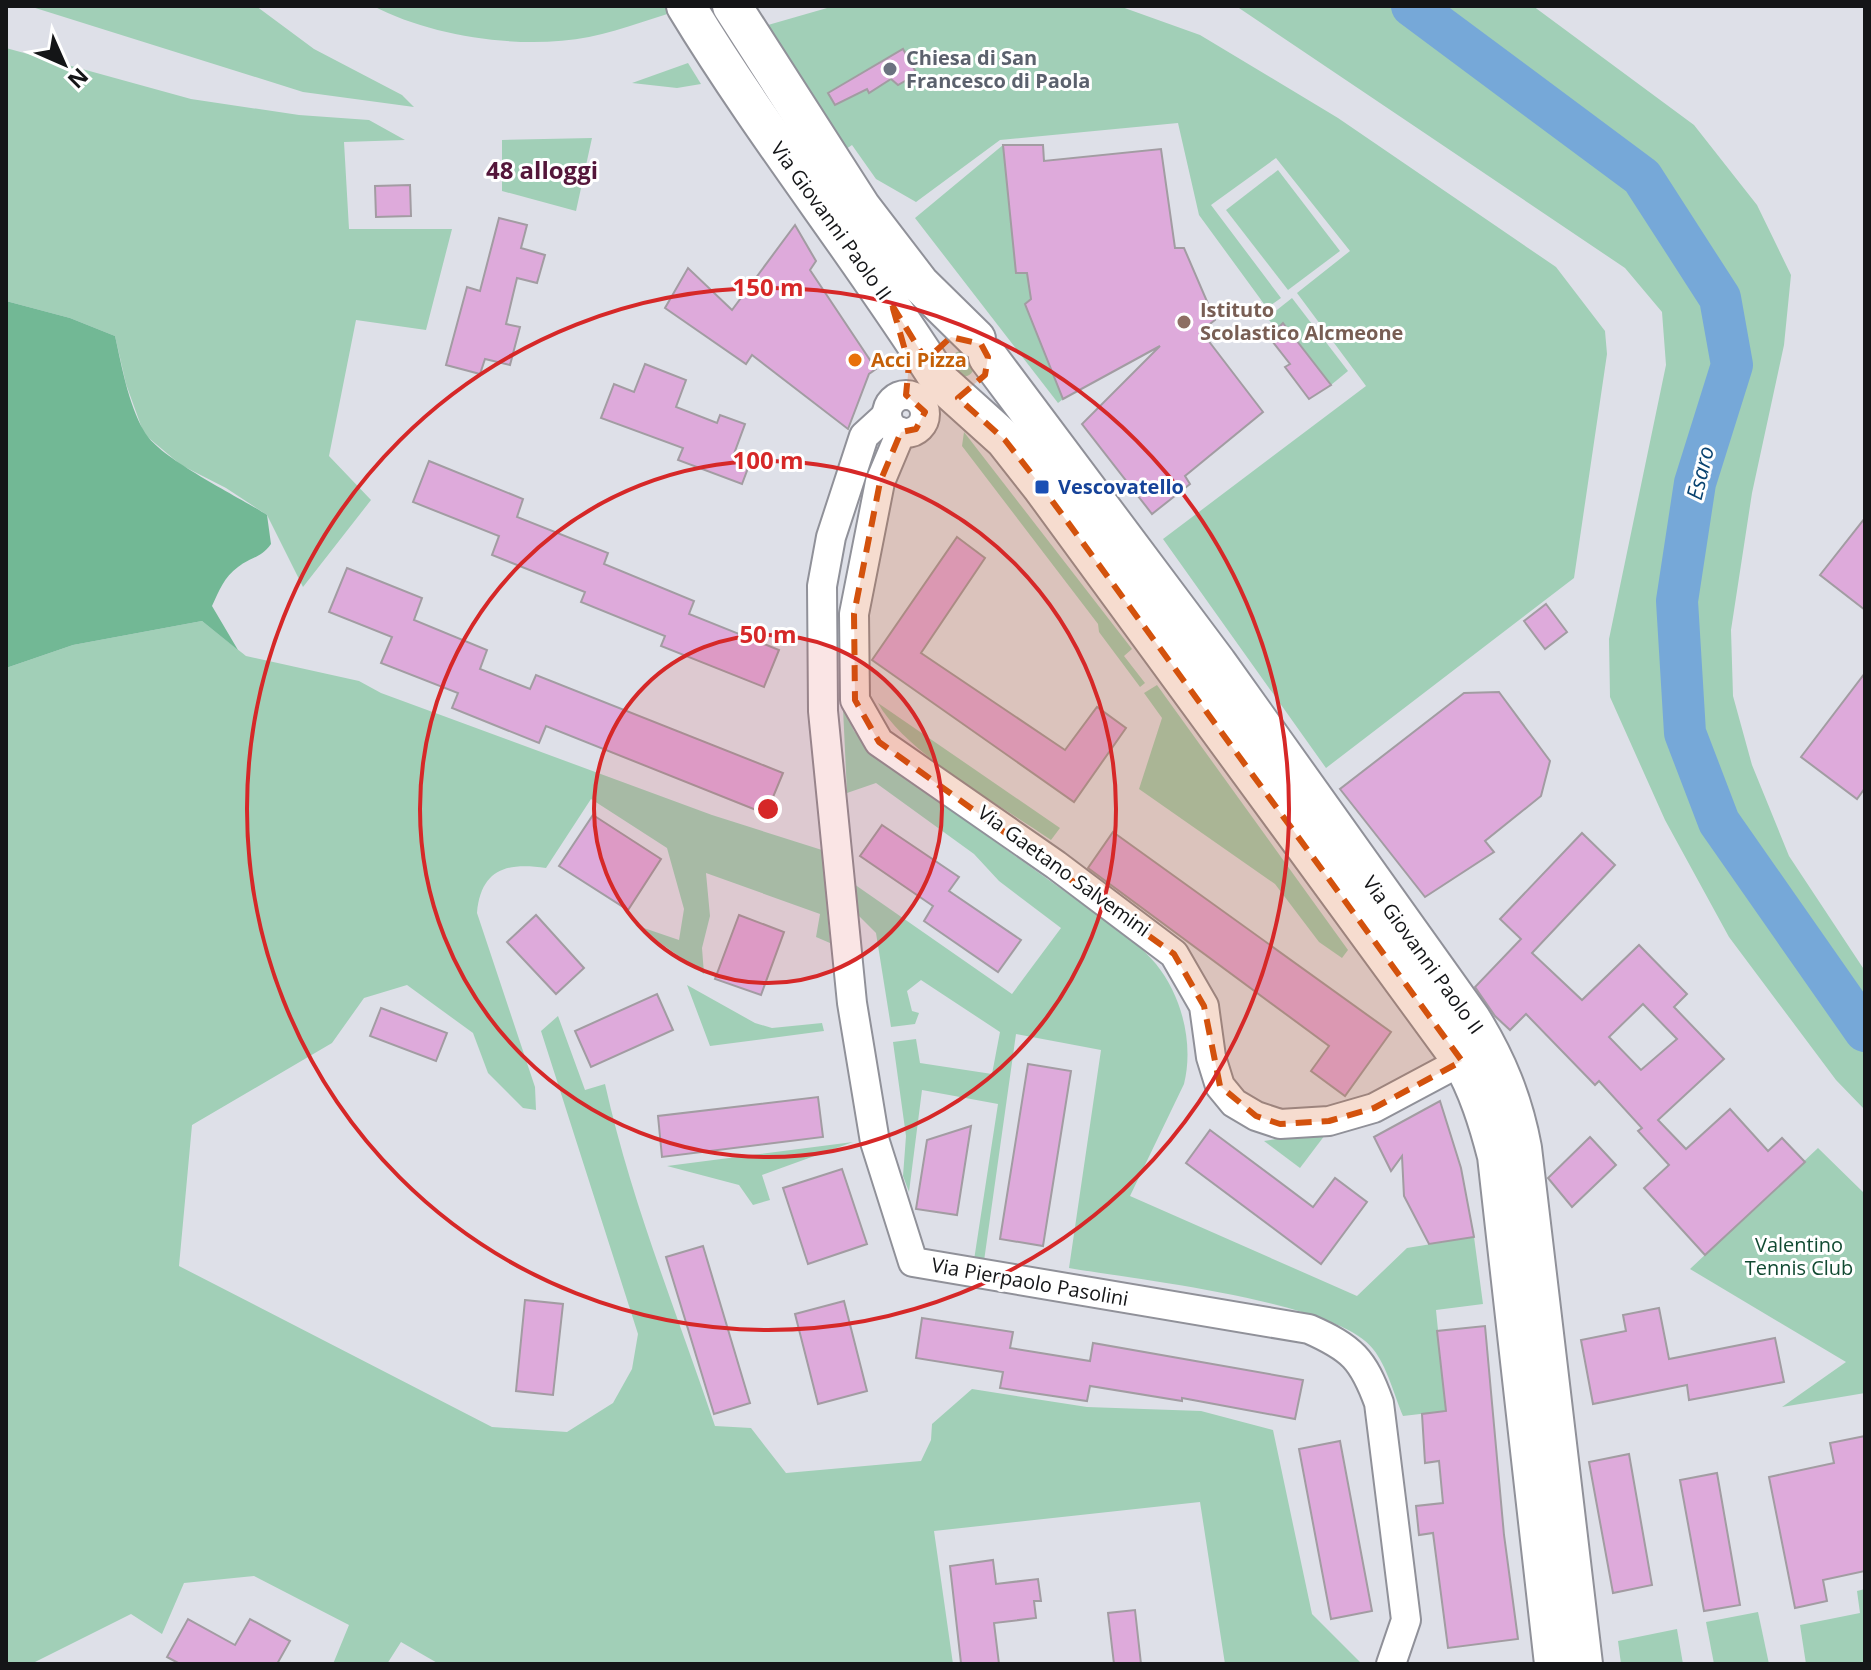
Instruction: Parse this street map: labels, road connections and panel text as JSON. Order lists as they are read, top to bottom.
{
  "streets": {
    "street": ["Via Giovanni Paolo II", "Via Gaetano Salvemini", "Via Pierpaolo Pasolini"]
  },
  "crossings": [
    ["Via Giovanni Paolo II", "Via Gaetano Salvemini"],
    ["Via Giovanni Paolo II", "Via Pierpaolo Pasolini"],
    ["Via Gaetano Salvemini", "Via Pierpaolo Pasolini"]
  ],
  "districts": ["48 alloggi"],
  "water": ["Esaro"],
  "parks": ["Valentino Tennis Club"],
  "places": {
    "other": ["Chiesa di San Francesco di Paola", "Istituto Scolastico Alcmeone", "Acci Pizza"],
    "transit": ["Vescovatello"]
  },
  "north": "bottom right",
  "rings": ["150 m", "100 m", "50 m"]
}
